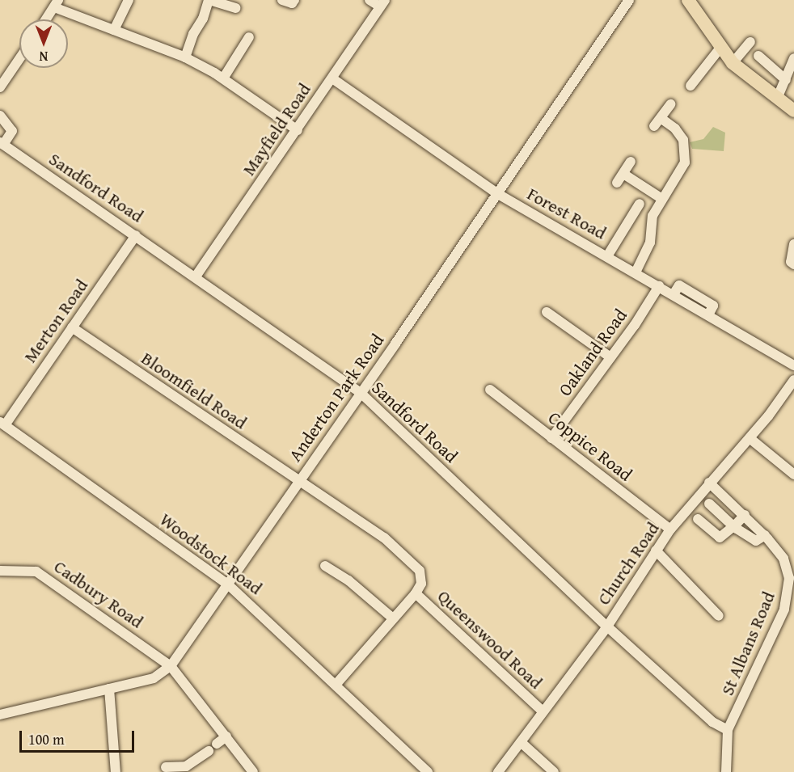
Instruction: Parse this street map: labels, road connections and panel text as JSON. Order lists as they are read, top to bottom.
{
  "streets": {
    "street": [
      "Mayfield Road",
      "Sandford Road",
      "Forest Road",
      "Merton Road",
      "Oakland Road",
      "Bloomfield Road",
      "Anderton Park Road",
      "Coppice Road",
      "Woodstock Road",
      "Church Road",
      "Cadbury Road",
      "Queenswood Road",
      "St Albans Road"
    ]
  },
  "crossings": [
    ["Mayfield Road", "Sandford Road"],
    ["Mayfield Road", "Forest Road"],
    ["Sandford Road", "Merton Road"],
    ["Sandford Road", "Anderton Park Road"],
    ["Sandford Road", "Church Road"],
    ["Sandford Road", "St Albans Road"],
    ["Forest Road", "Oakland Road"],
    ["Forest Road", "Anderton Park Road"],
    ["Merton Road", "Bloomfield Road"],
    ["Merton Road", "Woodstock Road"],
    ["Oakland Road", "Coppice Road"],
    ["Bloomfield Road", "Anderton Park Road"],
    ["Bloomfield Road", "Queenswood Road"],
    ["Anderton Park Road", "Woodstock Road"],
    ["Anderton Park Road", "Cadbury Road"],
    ["Anderton Park Road", "Queenswood Road"],
    ["Coppice Road", "Church Road"],
    ["Church Road", "Queenswood Road"],
    ["Church Road", "St Albans Road"]
  ],
  "scale_bar": "100 m",
  "north": "bottom"
}
